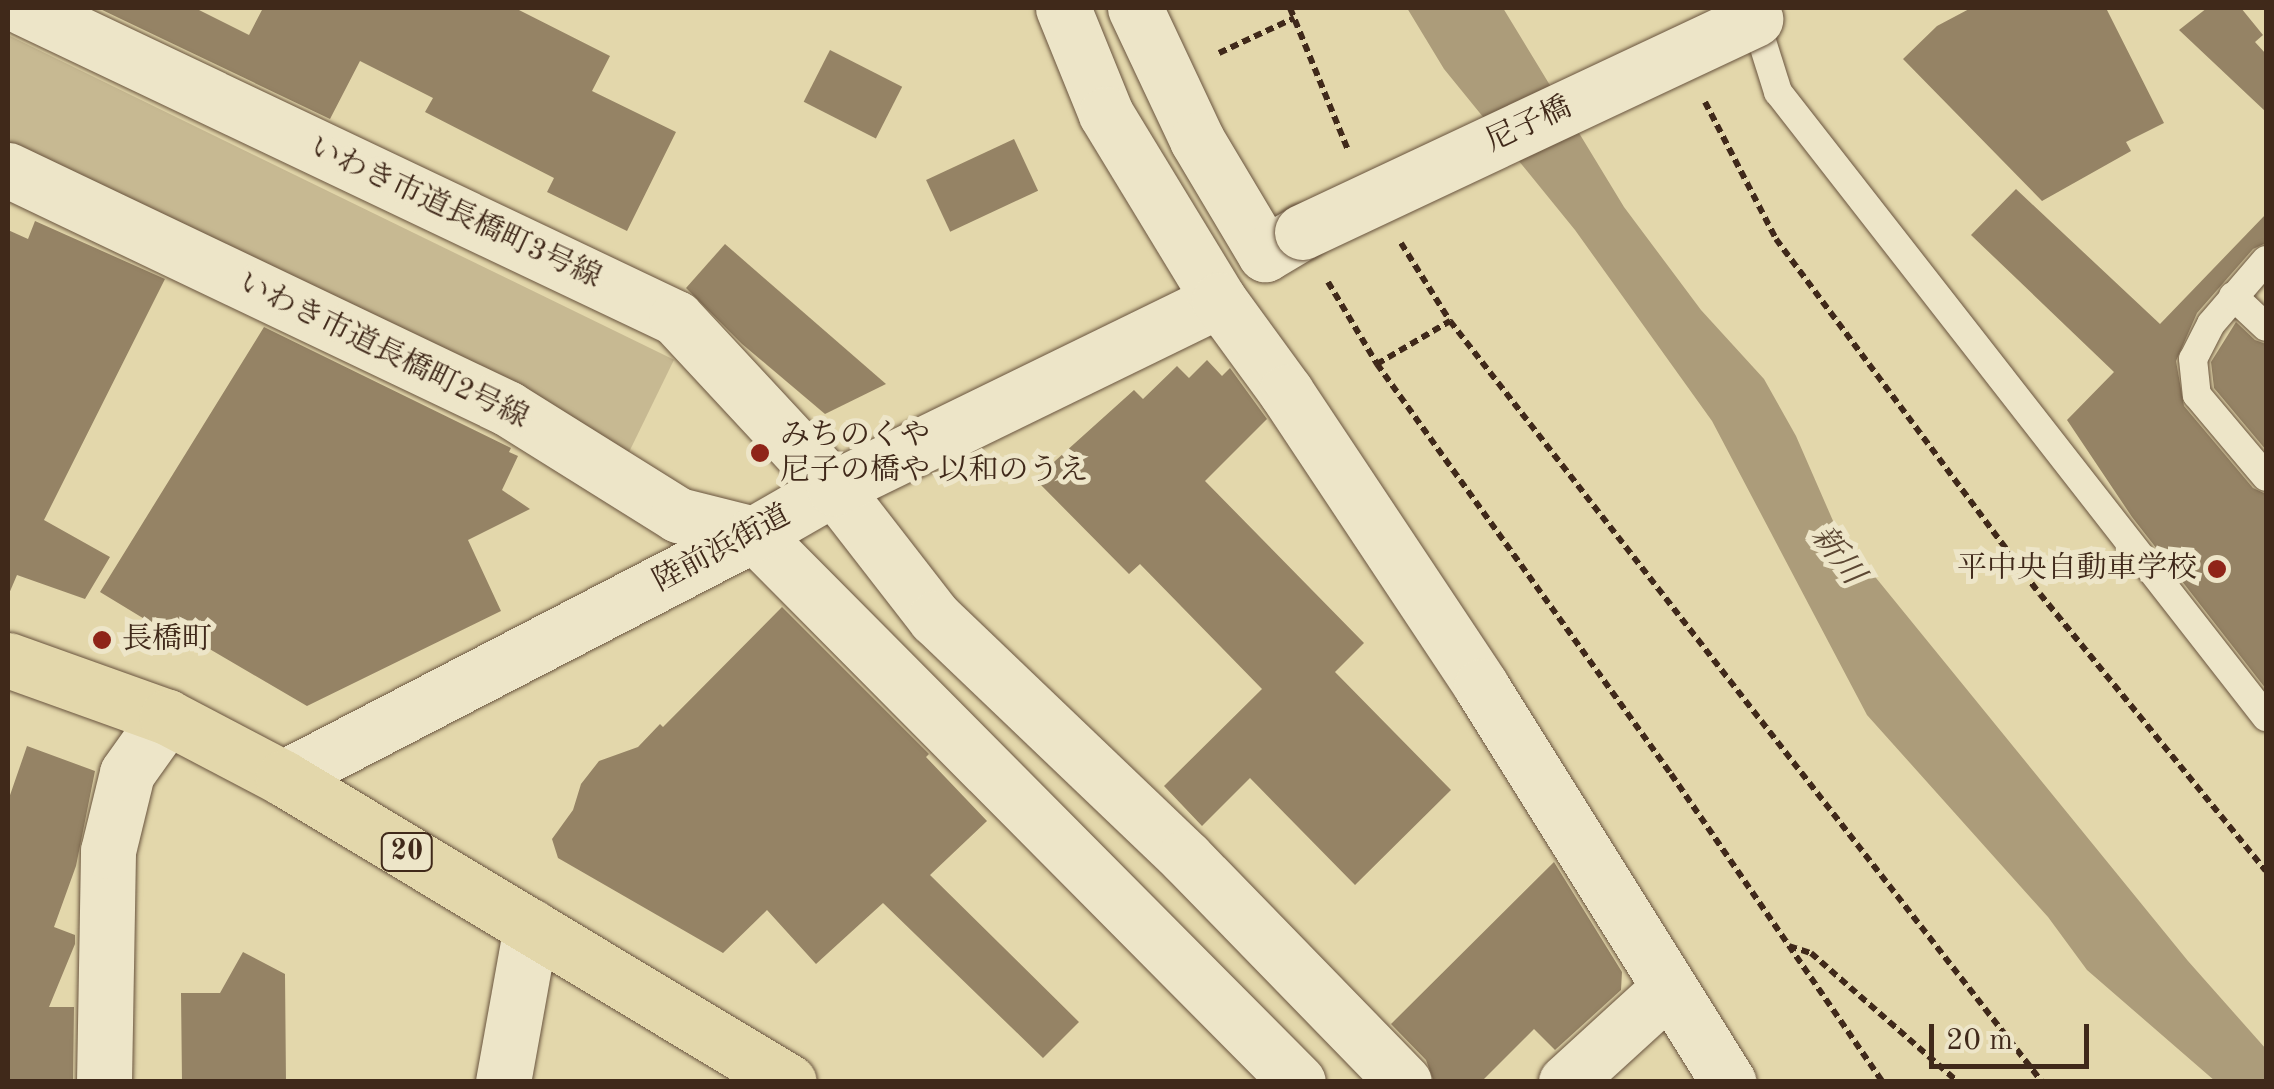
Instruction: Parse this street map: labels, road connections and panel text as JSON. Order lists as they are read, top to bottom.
{
  "streets": {
    "main road": ["20"],
    "street": [
      "尼子橋",
      "いわき市道長橋町3号線",
      "いわき市道長橋町2号線",
      "陸前浜街道"
    ]
  },
  "crossings": [
    ["いわき市道長橋町3号線", "陸前浜街道"],
    ["いわき市道長橋町2号線", "陸前浜街道"],
    ["陸前浜街道", "20"]
  ],
  "water": ["新川"],
  "places": ["みちのくや 尼子の橋や 以和のうえ", "平中央自動車学校", "長橋町"],
  "scale_bar": "20 m"
}
